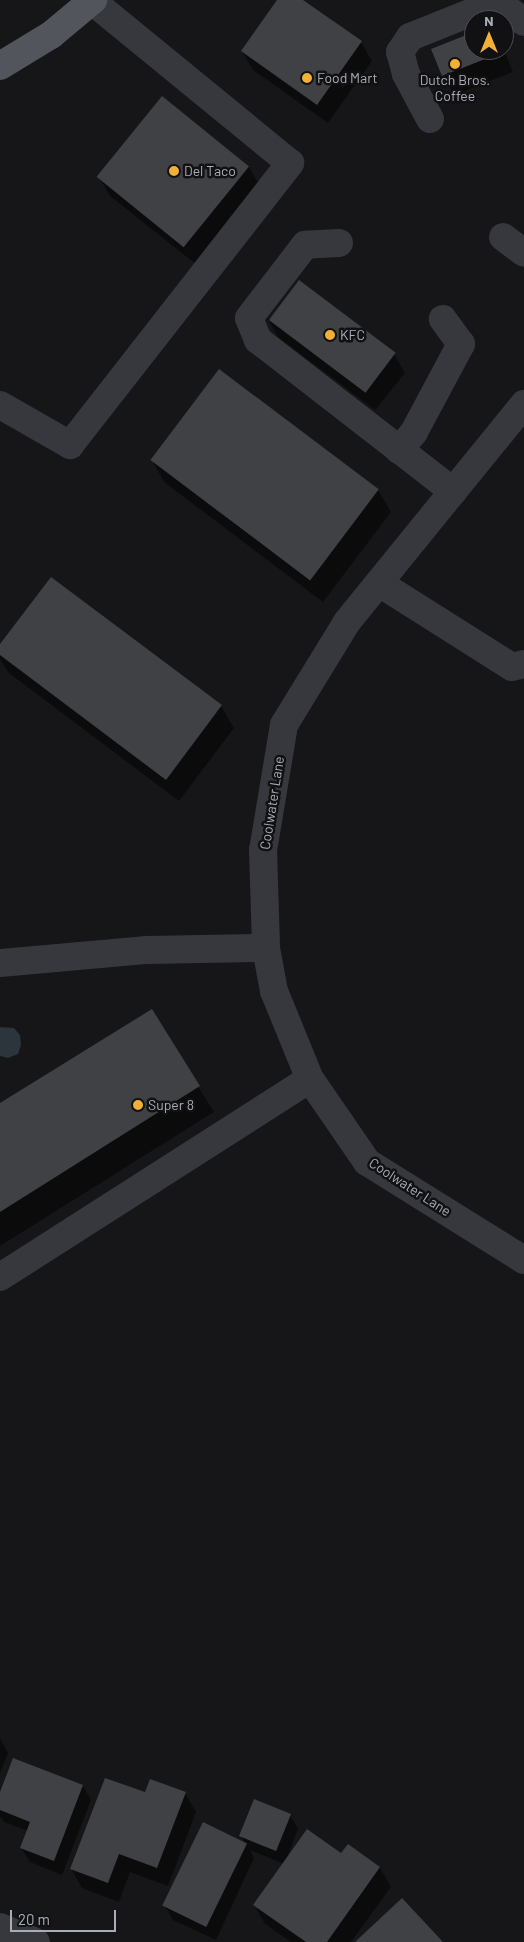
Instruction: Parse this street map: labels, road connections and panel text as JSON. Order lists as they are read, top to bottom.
{
  "streets": {
    "street": ["Coolwater Lane"]
  },
  "places": [
    "Dutch Bros. Coffee",
    "Food Mart",
    "Del Taco",
    "KFC",
    "Super 8"
  ],
  "scale_bar": "20 m",
  "north": "top"
}
